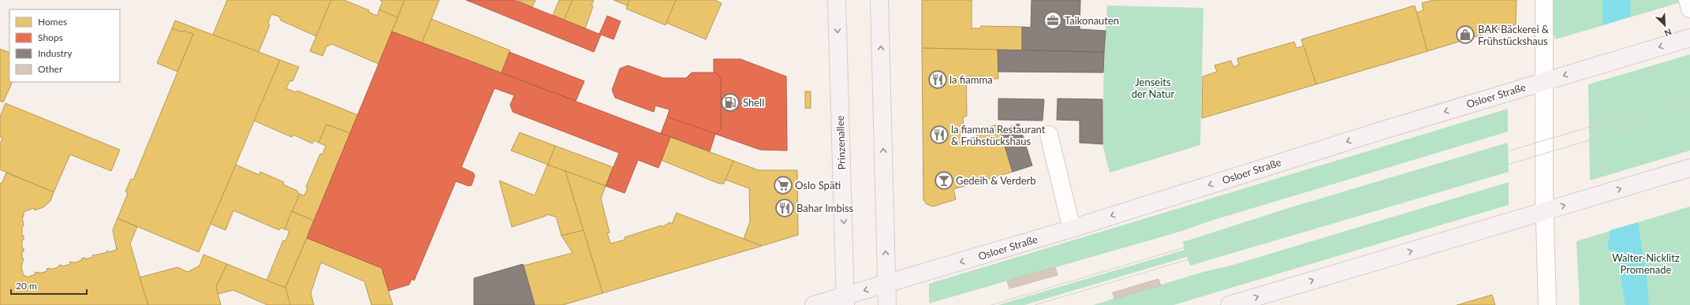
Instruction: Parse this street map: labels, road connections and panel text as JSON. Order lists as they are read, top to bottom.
{
  "streets": {
    "main road": ["Osloer Straße", "Prinzenallee"]
  },
  "crossings": [
    ["Osloer Straße", "Prinzenallee"]
  ],
  "parks": ["Jenseits der Natur", "Walter-Nicklitz Promenade"],
  "places": {
    "office": ["Taikonauten"],
    "shop": ["BAK Bäckerei & Frühstückshaus"],
    "restaurant": ["la fiamma", "la fiamma Restaurant & Frühstückshaus", "Bahar Imbiss"],
    "fuel station": ["Shell"],
    "bar": ["Gedeih & Verderb"],
    "supermarket": ["Oslo Späti"]
  },
  "legend": [
    "Homes",
    "Shops",
    "Industry",
    "Other"
  ],
  "scale_bar": "20 m",
  "north": "bottom right"
}
